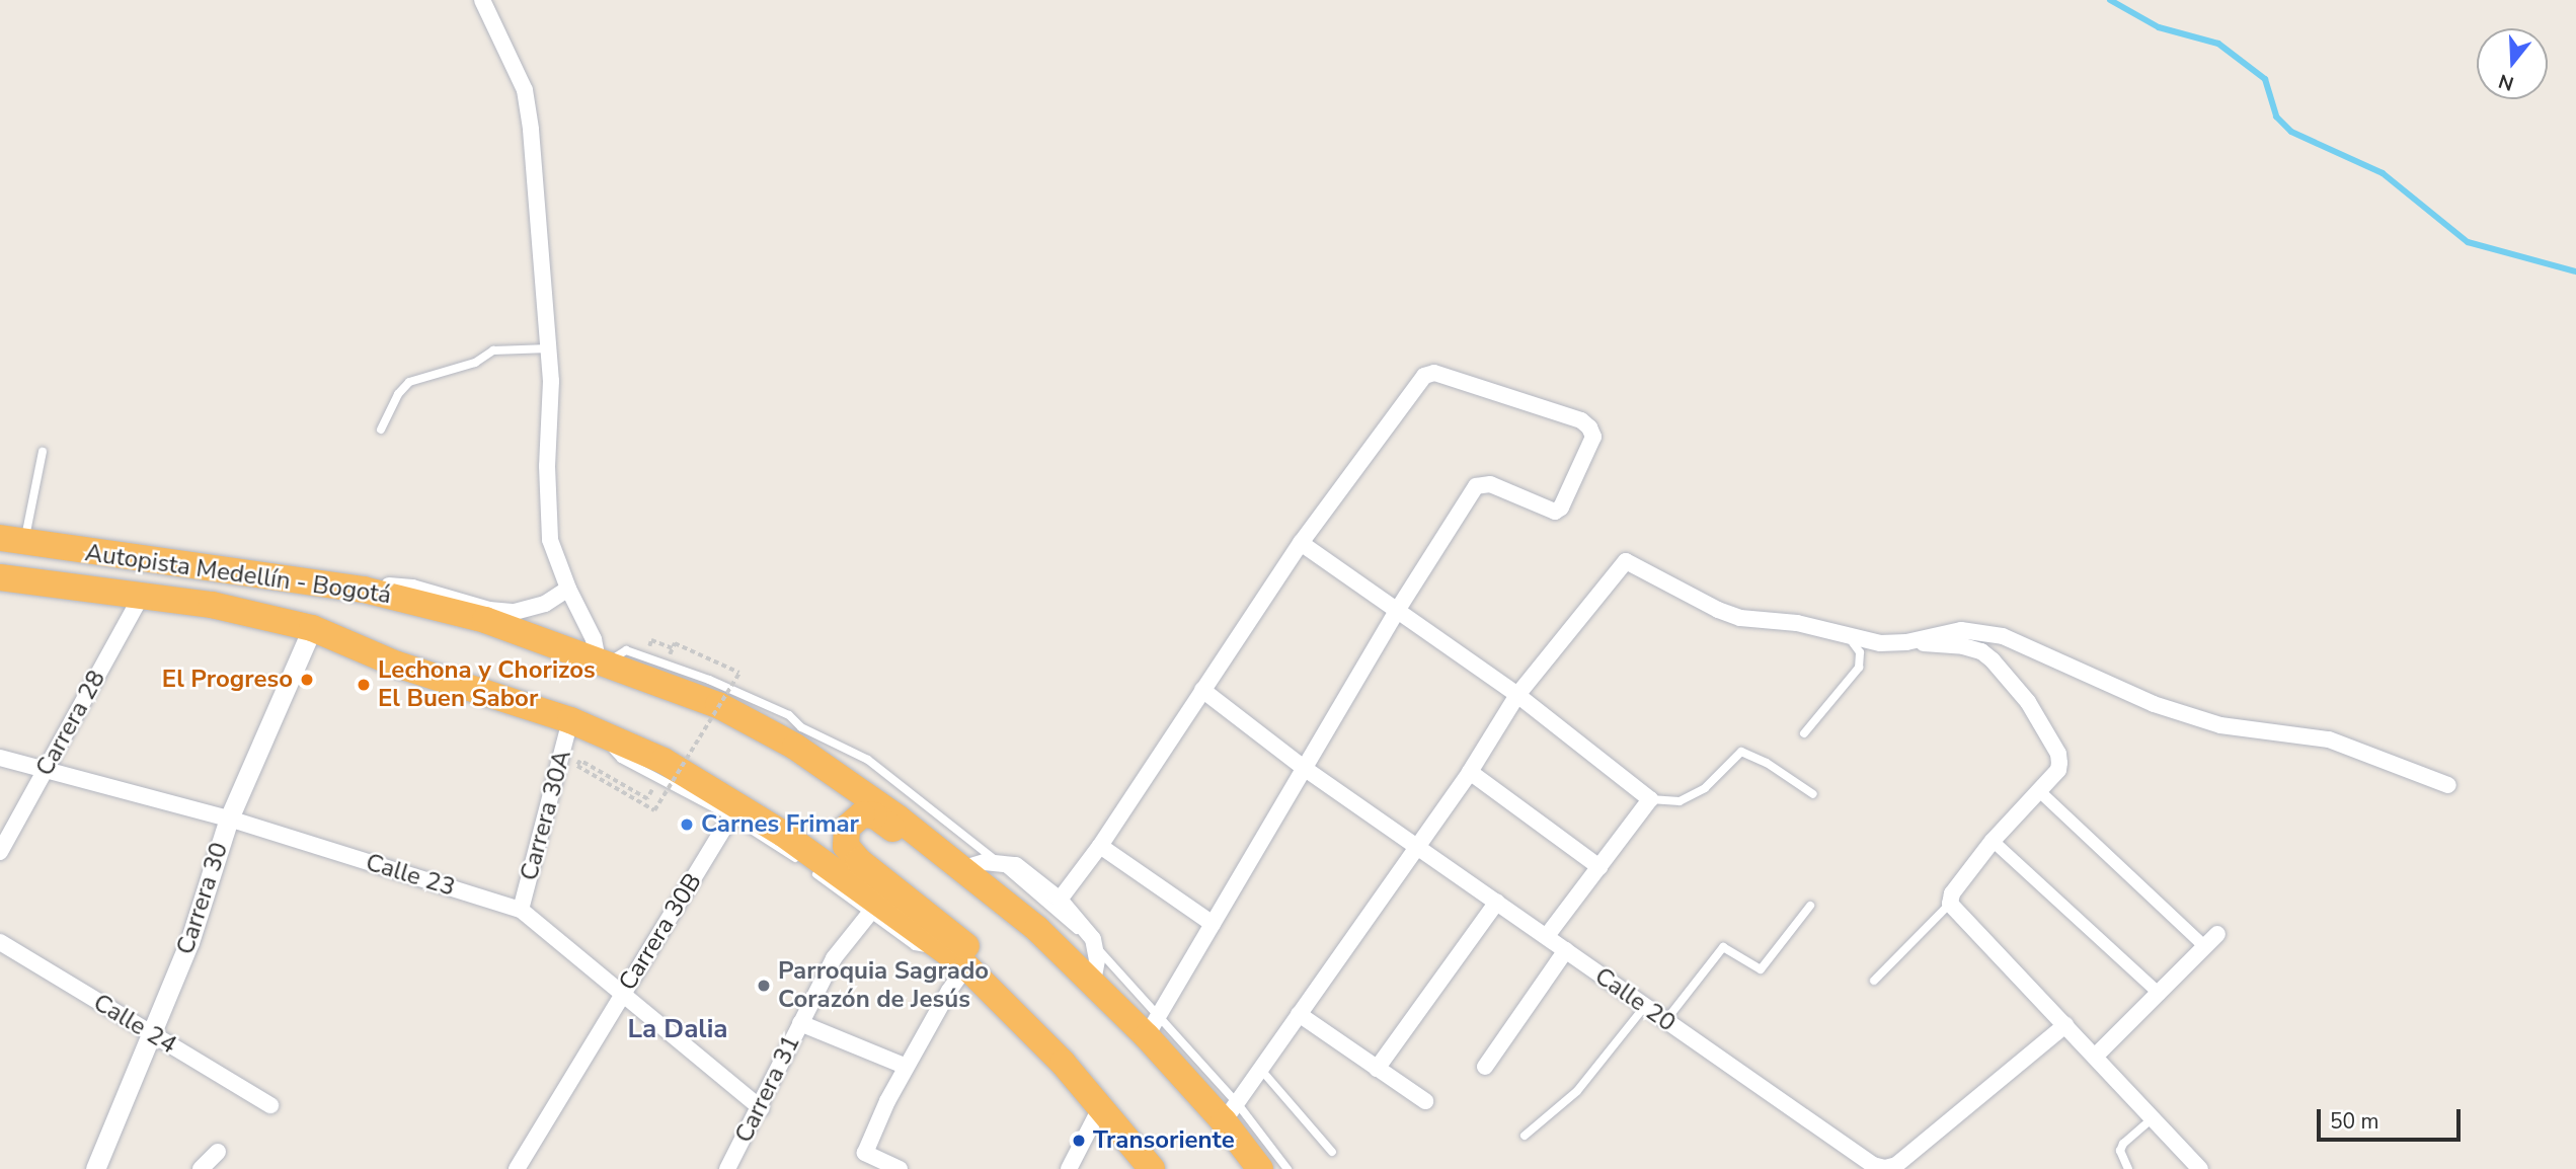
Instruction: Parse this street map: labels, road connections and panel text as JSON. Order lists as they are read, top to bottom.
{
  "streets": {
    "highway": ["Autopista Medellín - Bogotá"],
    "street": [
      "Carrera 28",
      "Carrera 30A",
      "Calle 23",
      "Carrera 30",
      "Carrera 30B",
      "Calle 20",
      "Calle 24",
      "Carrera 31"
    ]
  },
  "crossings": [
    ["Autopista Medellín - Bogotá", "Carrera 28"],
    ["Autopista Medellín - Bogotá", "Carrera 30A"],
    ["Autopista Medellín - Bogotá", "Carrera 30"],
    ["Autopista Medellín - Bogotá", "Carrera 30B"],
    ["Autopista Medellín - Bogotá", "Carrera 31"],
    ["Carrera 28", "Calle 23"],
    ["Carrera 30A", "Calle 23"],
    ["Calle 23", "Carrera 30"],
    ["Calle 23", "Carrera 30B"],
    ["Calle 23", "Carrera 31"],
    ["Carrera 30", "Calle 24"]
  ],
  "districts": ["La Dalia"],
  "places": [
    "El Progreso",
    "Lechona y Chorizos El Buen Sabor",
    "Carnes Frimar",
    "Parroquia Sagrado Corazón de Jesús",
    "Transoriente"
  ],
  "scale_bar": "50 m",
  "north": "bottom"
}
